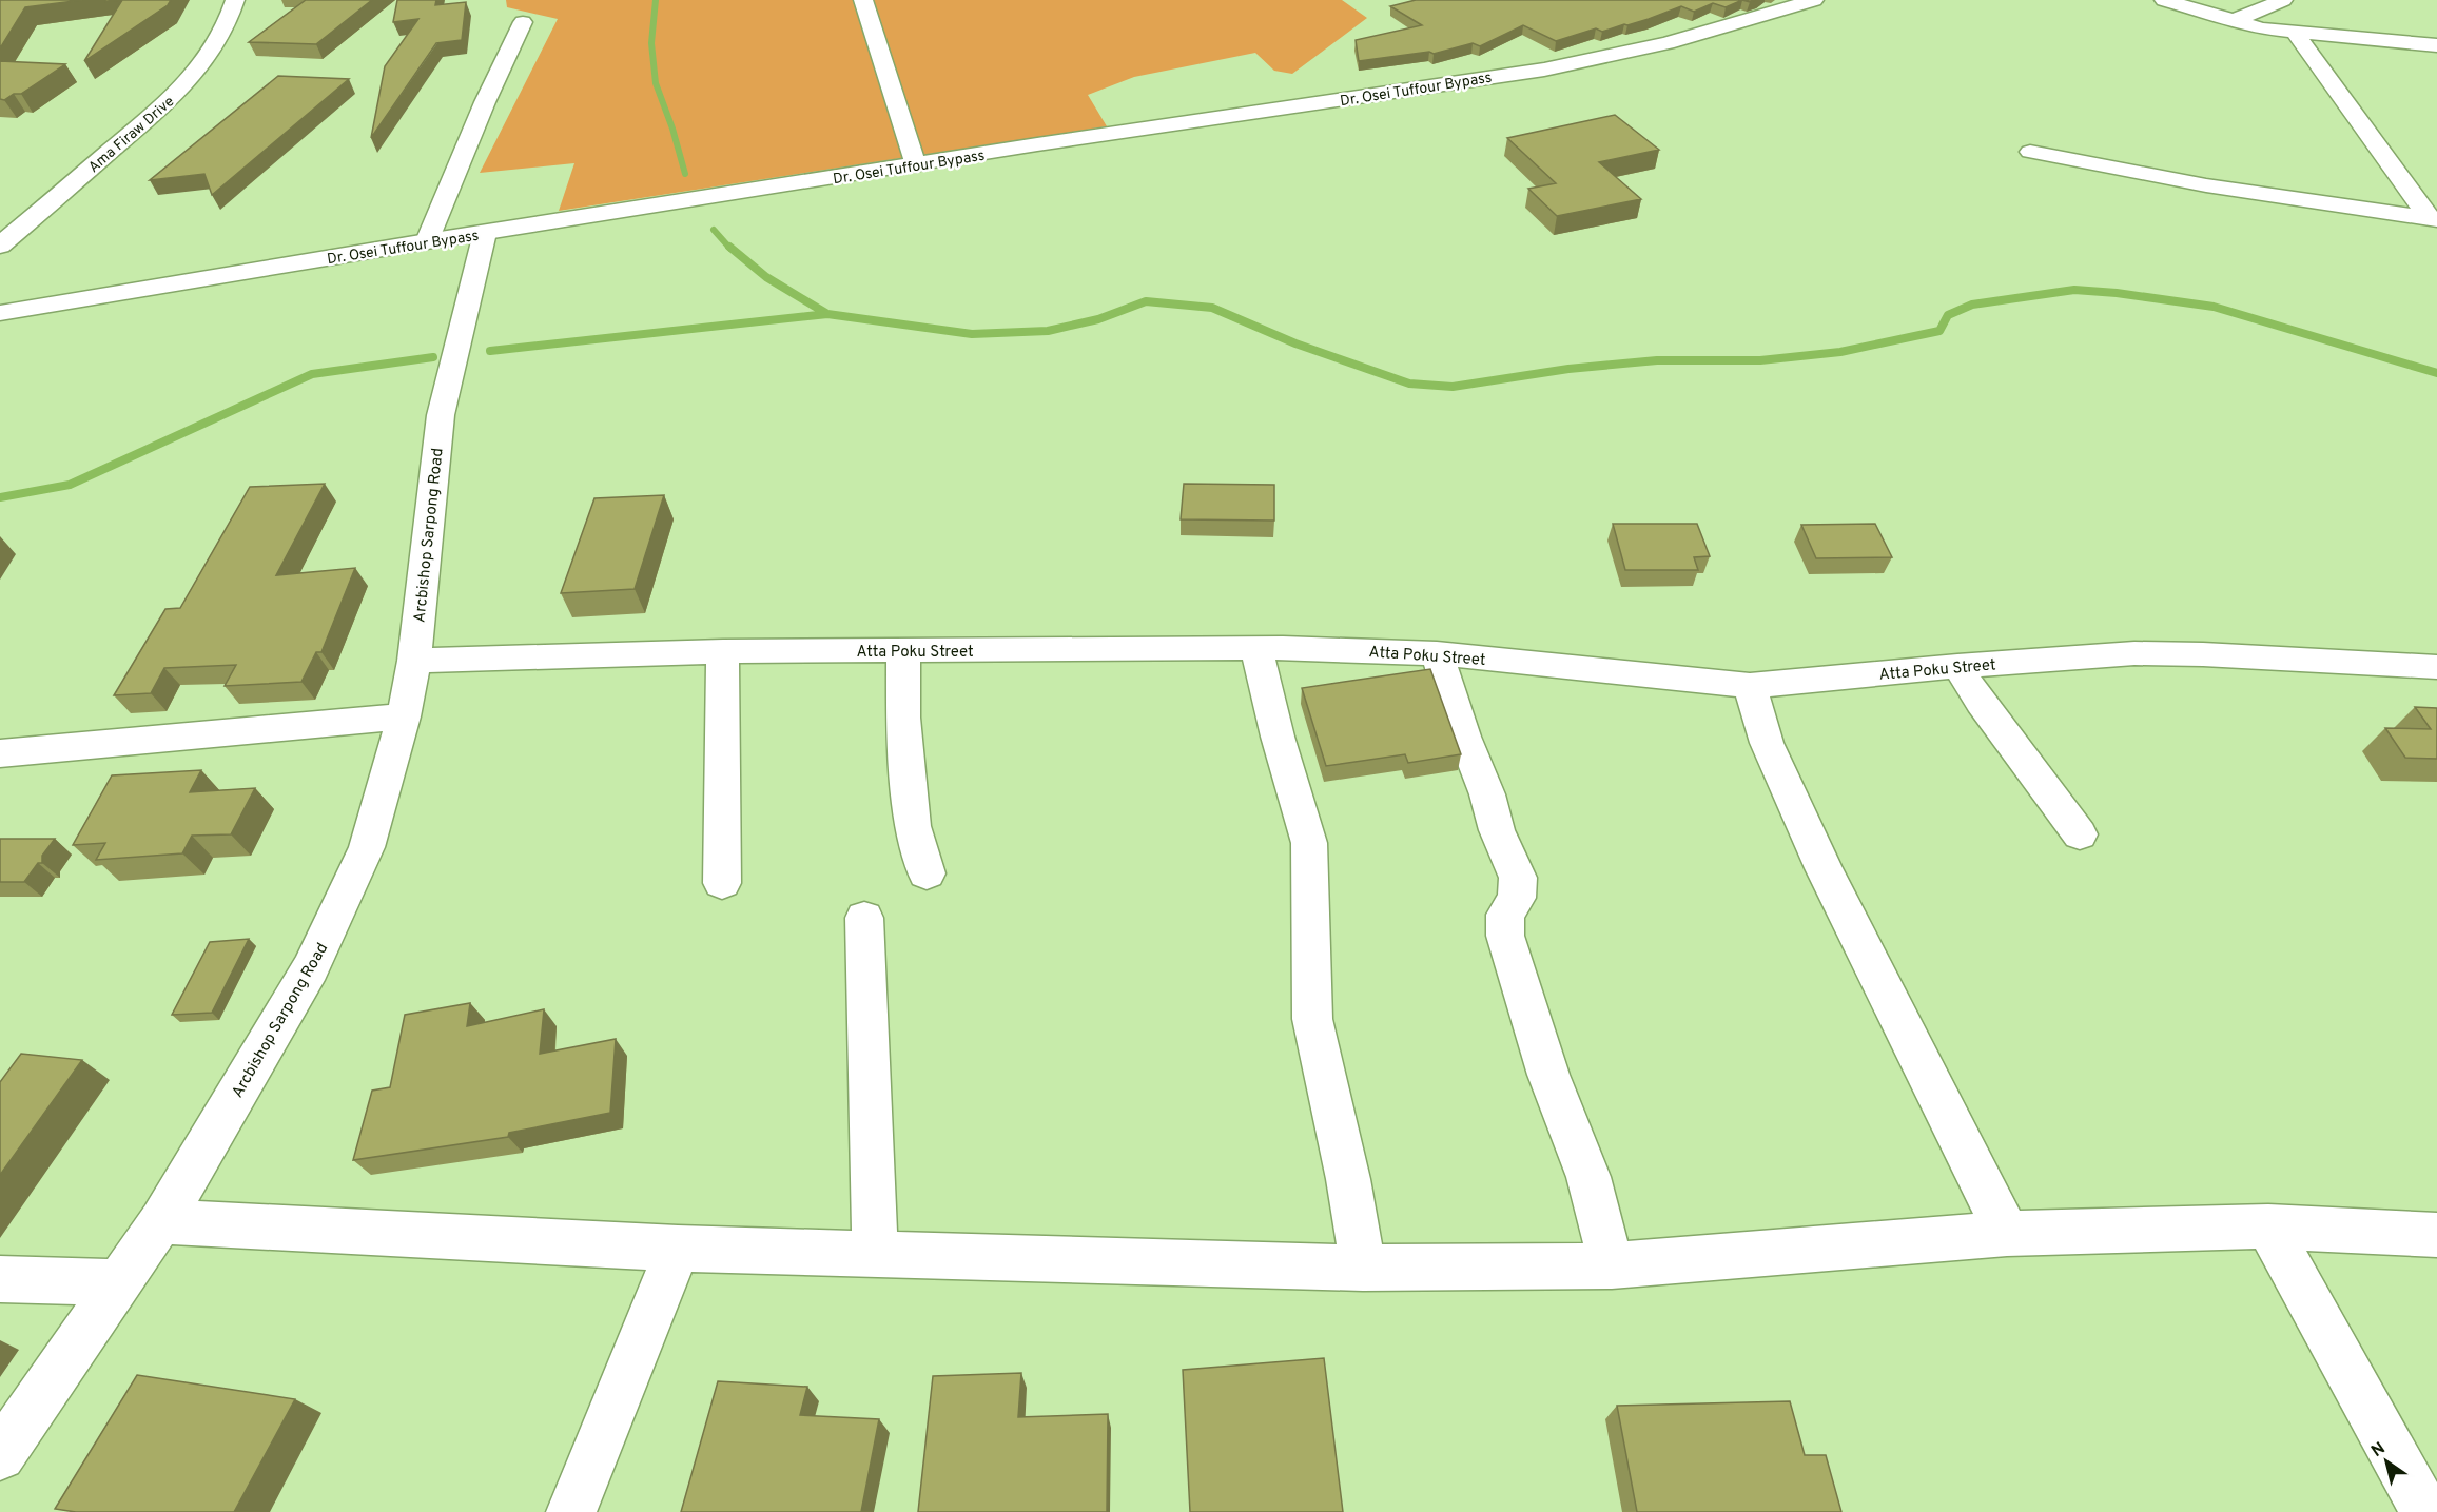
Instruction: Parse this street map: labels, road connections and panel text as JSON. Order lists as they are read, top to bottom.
{
  "streets": {
    "main road": [
      "Dr. Osei Tuffour Bypass",
      "Ama Firaw Drive",
      "Arcbishop Sarpong Road",
      "Atta Poku Street"
    ]
  },
  "crossings": [
    ["Dr. Osei Tuffour Bypass", "Arcbishop Sarpong Road"],
    ["Arcbishop Sarpong Road", "Atta Poku Street"]
  ],
  "north": "top left"
}
